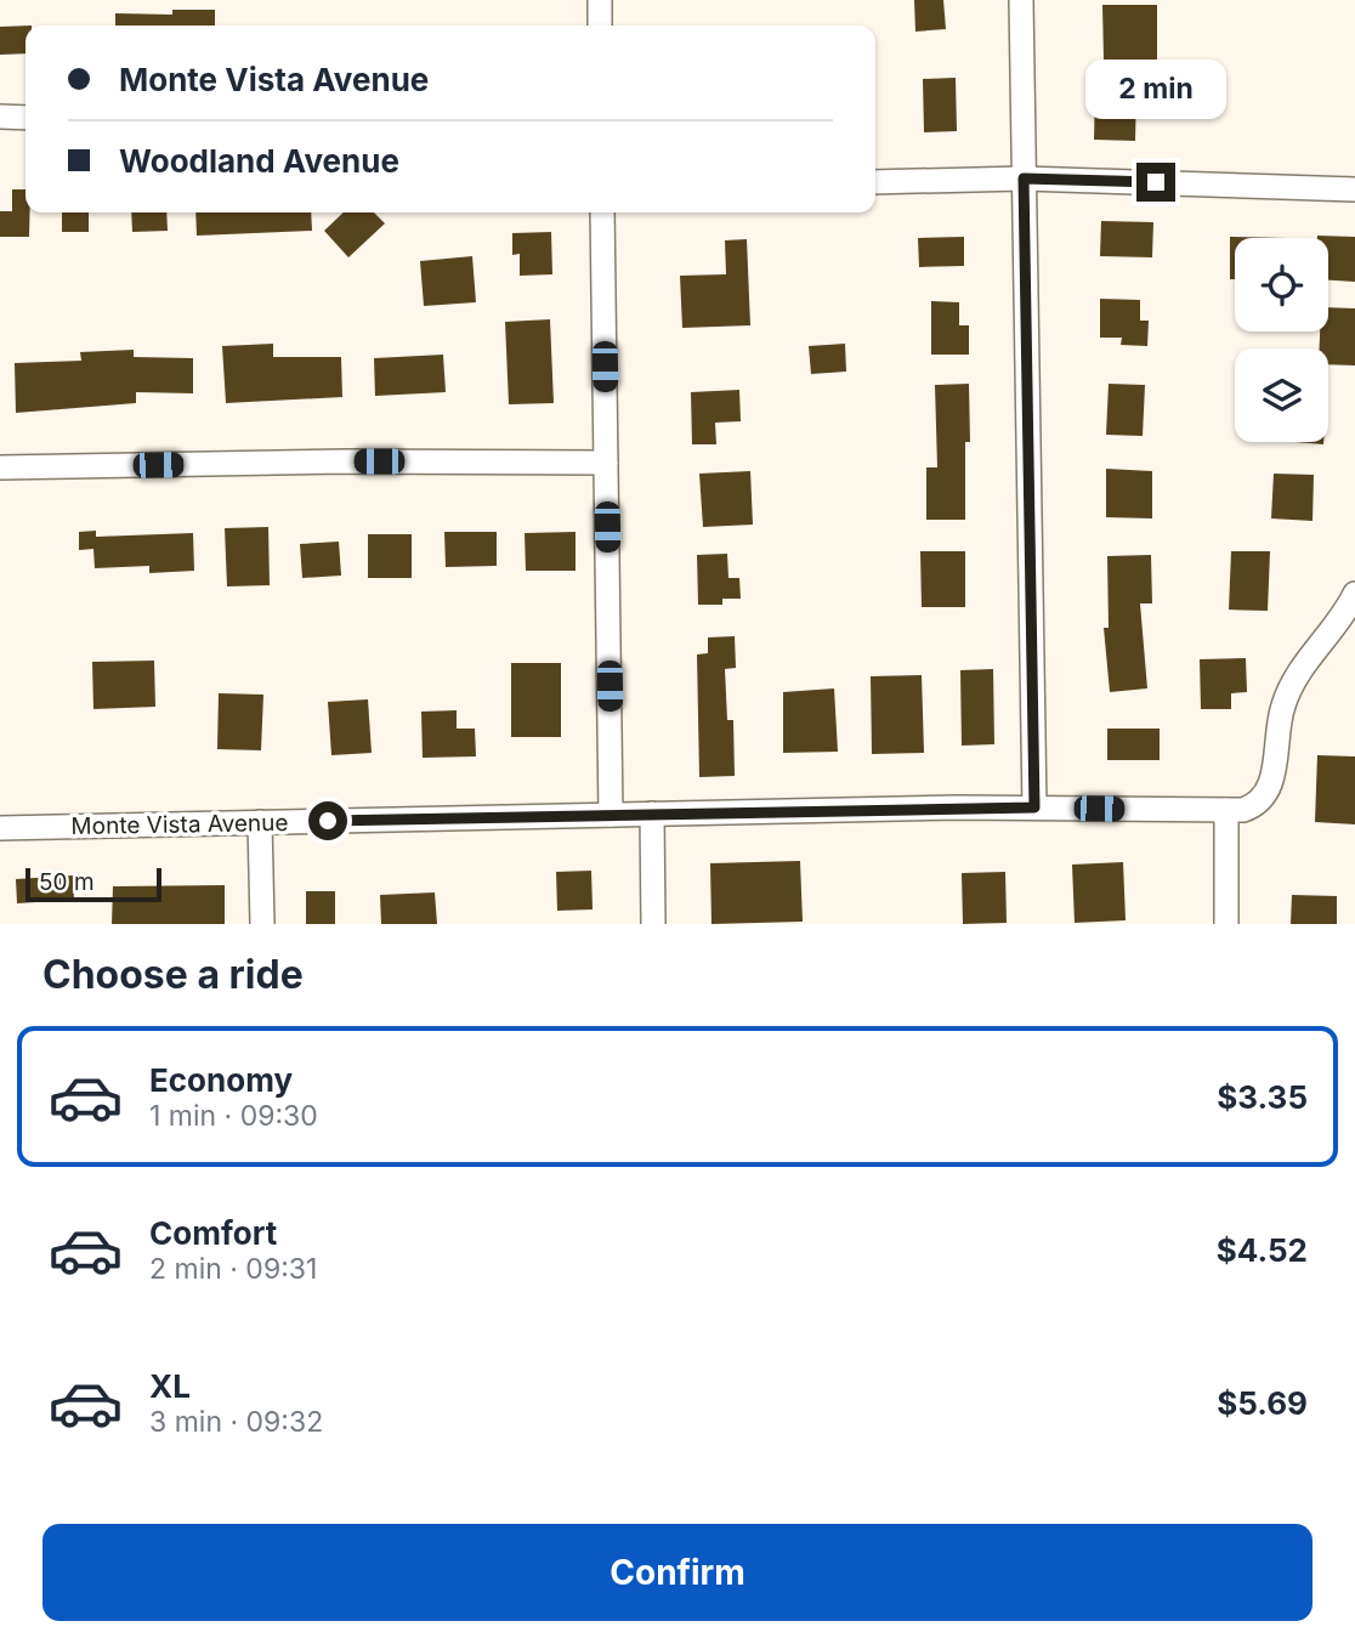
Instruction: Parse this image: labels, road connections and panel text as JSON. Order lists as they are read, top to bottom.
{
  "streets": {
    "street": ["Monte Vista Avenue"]
  },
  "scale_bar": "50 m",
  "page": {
    "banner": ["Monte Vista Avenue", "Woodland Avenue"],
    "bubble": "2 min",
    "scale": "50 m",
    "heading": "Choose a ride",
    "list": [
      {
        "name": "Economy",
        "note": "1 min · 09:30",
        "value": "$3.35"
      },
      {
        "name": "Comfort",
        "note": "2 min · 09:31",
        "value": "$4.52"
      },
      {
        "name": "XL",
        "note": "3 min · 09:32",
        "value": "$5.69"
      }
    ],
    "buttons": "Confirm"
  }
}
